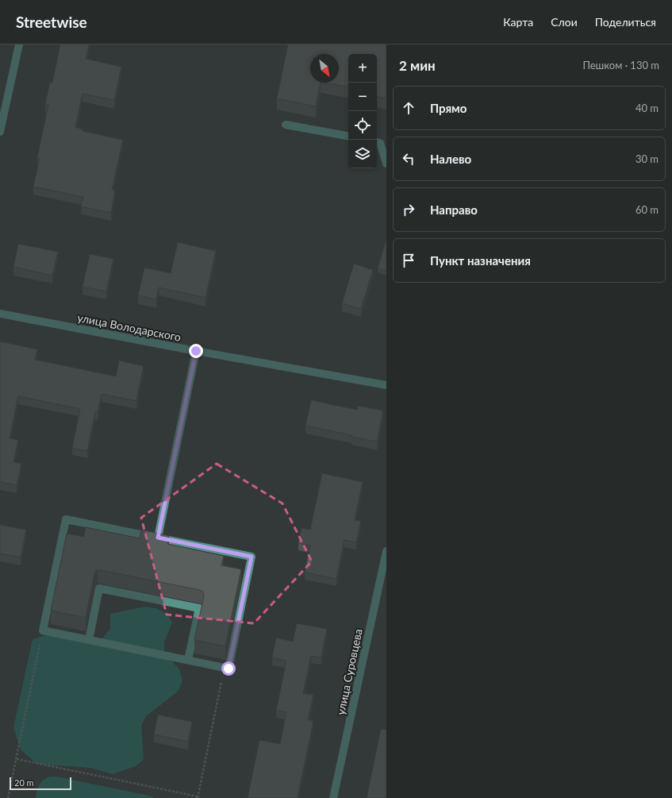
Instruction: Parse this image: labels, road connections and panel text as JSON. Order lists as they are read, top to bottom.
{
  "streets": {
    "street": ["улица Володарского", "улица Суровцева"]
  },
  "scale_bar": "20 m",
  "north": "bottom right",
  "page": {
    "header": "Streetwise",
    "nav": ["Карта", "Слои", "Поделиться"],
    "heading": ["2 мин", "Пешком · 130 m"],
    "map_buttons": ["+", "−"],
    "list": [
      ["Прямо", "40 m"],
      ["Налево", "30 m"],
      ["Направо", "60 m"],
      "Пункт назначения"
    ],
    "scale": "20 m"
  }
}
